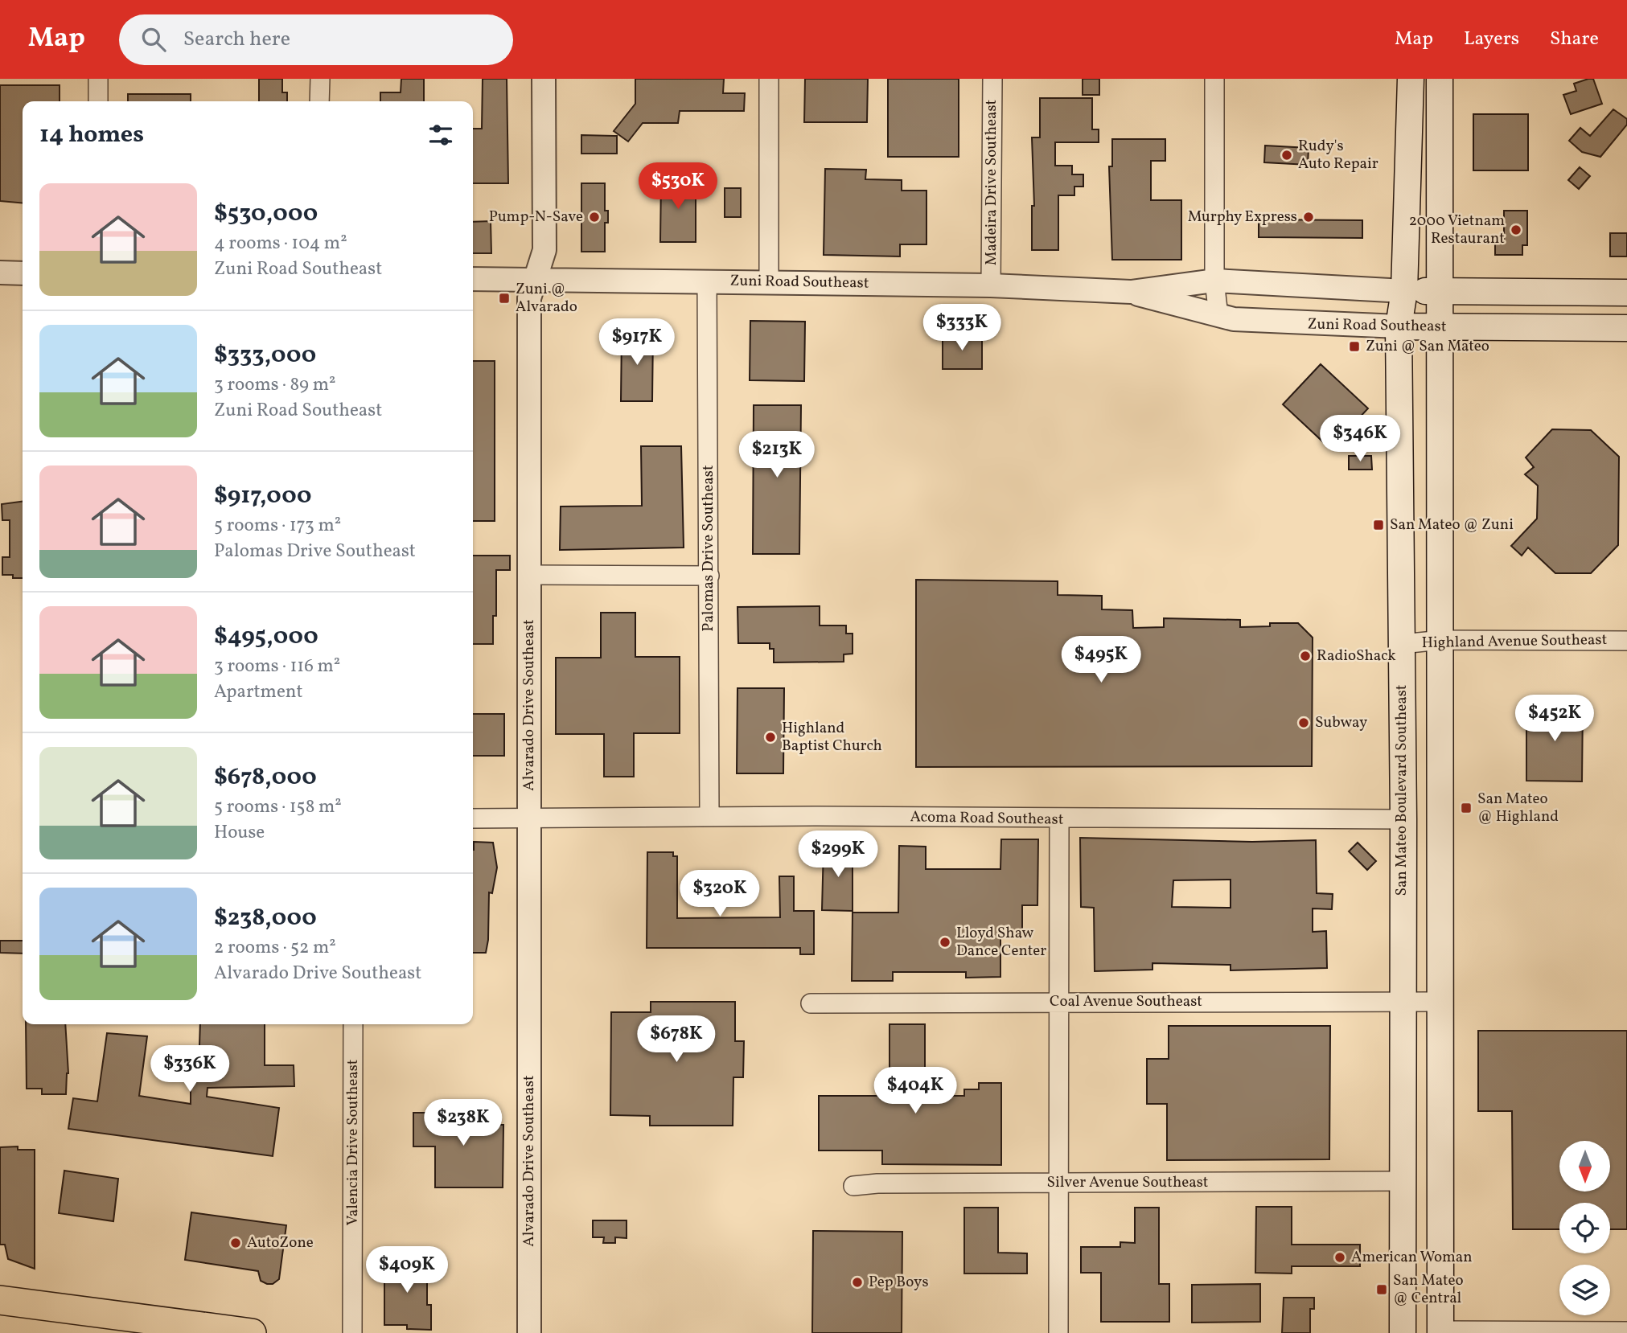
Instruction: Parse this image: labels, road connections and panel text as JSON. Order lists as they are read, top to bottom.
{
  "streets": {
    "main road": ["Zuni Road Southeast", "San Mateo Boulevard Southeast"],
    "street": [
      "Madeira Drive Southeast",
      "Palomas Drive Southeast",
      "Highland Avenue Southeast",
      "Alvarado Drive Southeast",
      "Acoma Road Southeast",
      "Coal Avenue Southeast",
      "Valencia Drive Southeast",
      "Silver Avenue Southeast"
    ]
  },
  "crossings": [
    ["Madeira Drive Southeast", "Zuni Road Southeast"],
    ["Zuni Road Southeast", "Palomas Drive Southeast"],
    ["Zuni Road Southeast", "Alvarado Drive Southeast"],
    ["Zuni Road Southeast", "San Mateo Boulevard Southeast"],
    ["Palomas Drive Southeast", "Acoma Road Southeast"],
    ["Highland Avenue Southeast", "San Mateo Boulevard Southeast"],
    ["Alvarado Drive Southeast", "Acoma Road Southeast"],
    ["San Mateo Boulevard Southeast", "Acoma Road Southeast"],
    ["San Mateo Boulevard Southeast", "Coal Avenue Southeast"],
    ["San Mateo Boulevard Southeast", "Silver Avenue Southeast"]
  ],
  "places": {
    "other": [
      "Rudy's Auto Repair",
      "Pump-N-Save",
      "Murphy Express",
      "2000 Vietnam Restaurant",
      "RadioShack",
      "Subway",
      "Highland Baptist Church",
      "Lloyd Shaw Dance Center",
      "AutoZone",
      "American Woman",
      "Pep Boys"
    ],
    "transit": [
      "Zuni @ Alvarado",
      "Zuni @ San Mateo",
      "San Mateo @ Zuni",
      "San Mateo @ Highland",
      "San Mateo @ Central"
    ]
  },
  "north": "bottom",
  "page": {
    "header": "Map",
    "search": "Search here",
    "nav": ["Map", "Layers", "Share"],
    "heading": "14 homes",
    "price": [
      "$530K",
      "$333K",
      "$917K",
      "$346K",
      "$213K",
      "$495K",
      "$452K",
      "$299K",
      "$320K",
      "$678K",
      "$336K",
      "$404K",
      "$238K",
      "$409K"
    ],
    "list": [
      {
        "name": "$530,000",
        "note": "4 rooms · 104 m² · Zuni Road Southeast"
      },
      {
        "name": "$333,000",
        "note": "3 rooms · 89 m² · Zuni Road Southeast"
      },
      {
        "name": "$917,000",
        "note": "5 rooms · 173 m² · Palomas Drive Southeast"
      },
      {
        "name": "$495,000",
        "note": "3 rooms · 116 m² · Apartment"
      },
      {
        "name": "$678,000",
        "note": "5 rooms · 158 m² · House"
      },
      {
        "name": "$238,000",
        "note": "2 rooms · 52 m² · Alvarado Drive Southeast"
      }
    ]
  }
}
